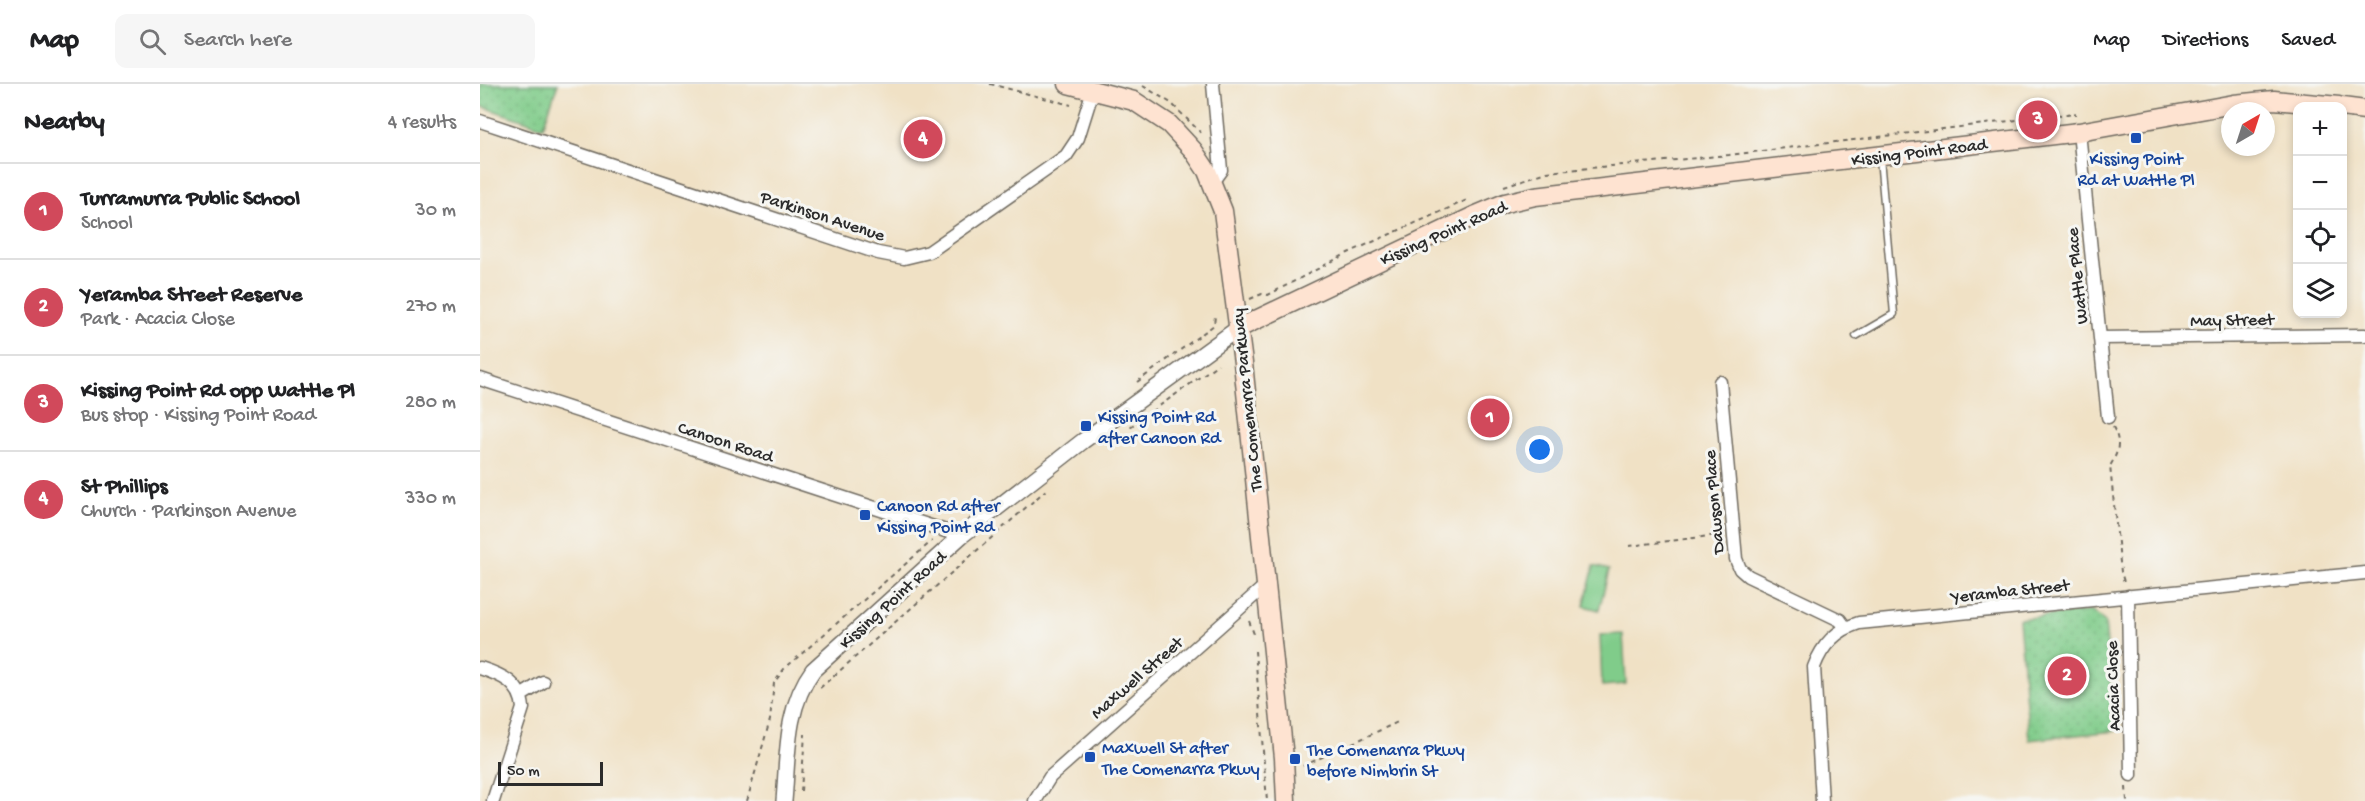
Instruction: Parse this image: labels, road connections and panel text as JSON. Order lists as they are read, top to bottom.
{
  "streets": {
    "main road": ["Kissing Point Road", "The Comenarra Parkway"],
    "street": [
      "Parkinson Avenue",
      "Wattle Place",
      "May Street",
      "Canoon Road",
      "Dawson Place",
      "Yeramba Street",
      "Maxwell Street",
      "Acacia Close"
    ]
  },
  "crossings": [
    ["Kissing Point Road", "Wattle Place"],
    ["Kissing Point Road", "The Comenarra Parkway"],
    ["Kissing Point Road", "Canoon Road"],
    ["Parkinson Avenue", "The Comenarra Parkway"],
    ["Wattle Place", "May Street"],
    ["The Comenarra Parkway", "Maxwell Street"],
    ["Dawson Place", "Yeramba Street"],
    ["Yeramba Street", "Acacia Close"]
  ],
  "places": {
    "transit": [
      "Kissing Point Rd at Wattle Pl",
      "Kissing Point Rd after Canoon Rd",
      "Canoon Rd after Kissing Point Rd",
      "Maxwell St after The Comenarra Pkwy",
      "The Comenarra Pkwy before Nimbrin St"
    ]
  },
  "scale_bar": "50 m",
  "north": "top right",
  "page": {
    "header": "Map",
    "search": "Search here",
    "nav": ["Map", "Directions", "Saved"],
    "heading": ["Nearby", "4 results"],
    "pins": [
      "3",
      "4",
      "1",
      "2"
    ],
    "map_buttons": ["+", "−"],
    "list": [
      {
        "mark": "1",
        "name": "Turramurra Public School",
        "note": "School",
        "value": "30 m"
      },
      {
        "mark": "2",
        "name": "Yeramba Street Reserve",
        "note": "Park · Acacia Close",
        "value": "270 m"
      },
      {
        "mark": "3",
        "name": "Kissing Point Rd opp Wattle Pl",
        "note": "Bus stop · Kissing Point Road",
        "value": "280 m"
      },
      {
        "mark": "4",
        "name": "St Phillips",
        "note": "Church · Parkinson Avenue",
        "value": "330 m"
      }
    ],
    "scale": "50 m"
  }
}
